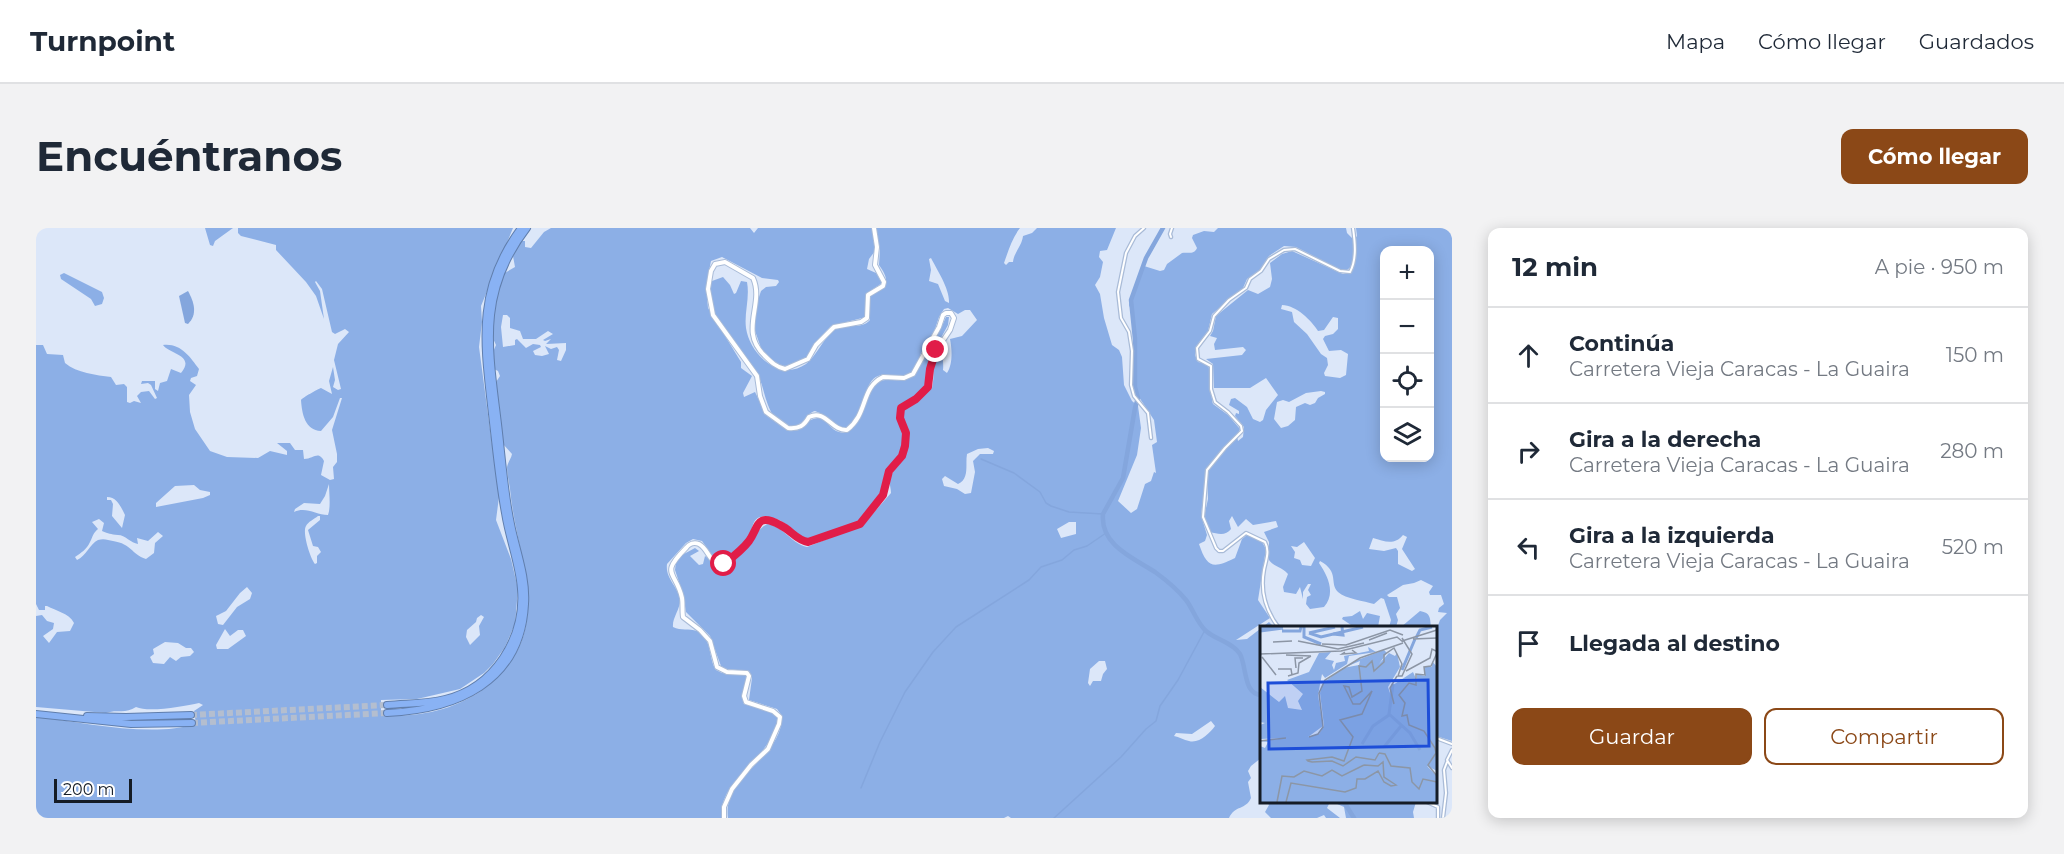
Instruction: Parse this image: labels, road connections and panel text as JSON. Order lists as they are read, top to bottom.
{
  "scale_bar": "200 m",
  "page": {
    "header": "Turnpoint",
    "nav": ["Mapa", "Cómo llegar", "Guardados"],
    "buttons": [
      "Cómo llegar",
      ["Guardar", "Compartir"]
    ],
    "title": "Encuéntranos",
    "heading": ["12 min", "A pie · 950 m"],
    "map_buttons": ["+", "−"],
    "list": [
      ["Continúa", "Carretera Vieja Caracas - La Guaira", "150 m"],
      ["Gira a la derecha", "Carretera Vieja Caracas - La Guaira", "280 m"],
      ["Gira a la izquierda", "Carretera Vieja Caracas - La Guaira", "520 m"],
      "Llegada al destino"
    ],
    "scale": "200 m"
  }
}
